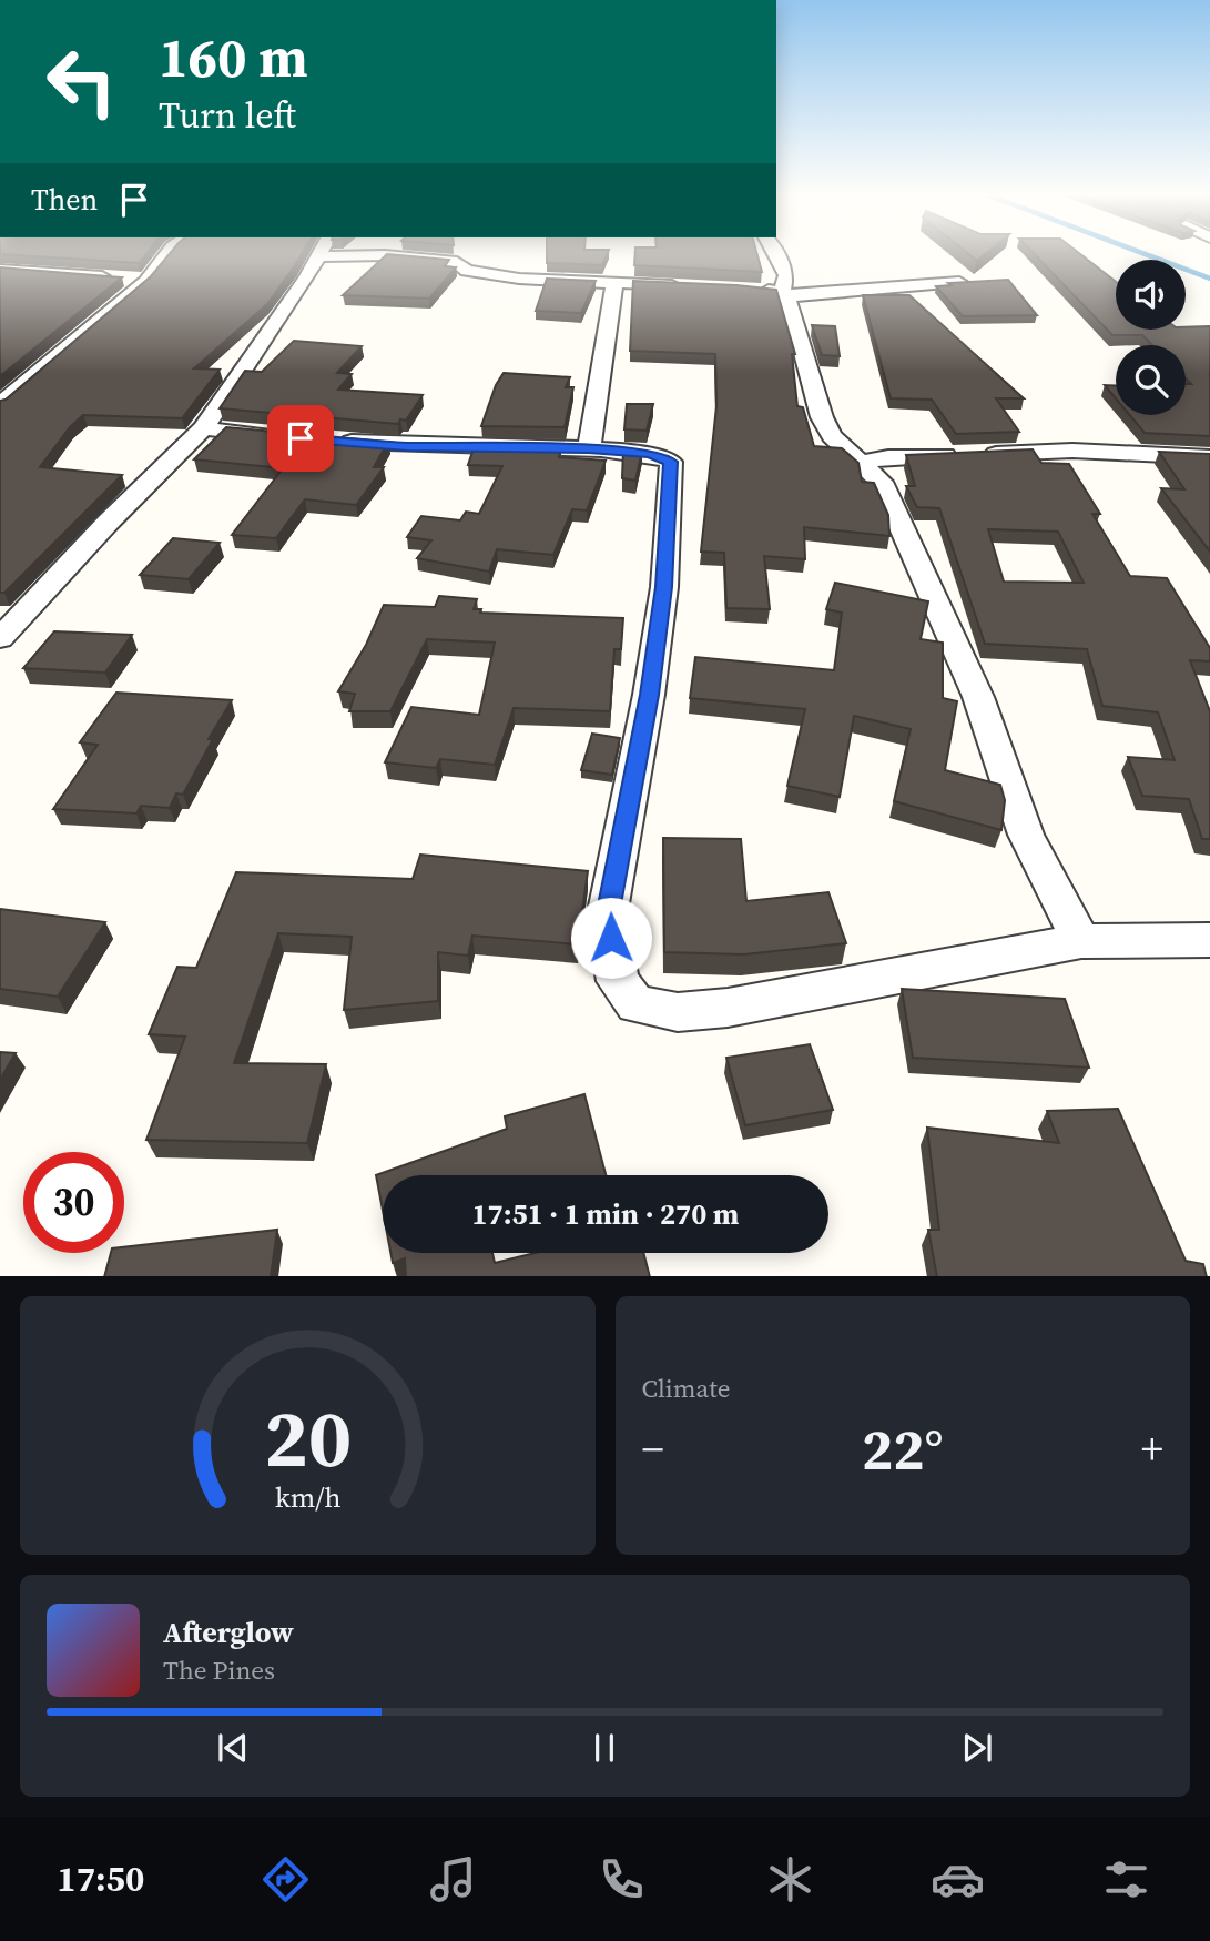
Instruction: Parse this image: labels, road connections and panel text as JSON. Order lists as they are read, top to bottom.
{
  "page": {
    "turn": ["160 m", "Turn left"],
    "then": "Then",
    "limit": "30",
    "trip": "17:51 · 1 min · 270 m",
    "tile": "Climate",
    "heat": ["−", "22°", "+"],
    "song": ["Afterglow", "The Pines"],
    "tabs": "17:50",
    "gauge": ["20", "km/h"]
  }
}
